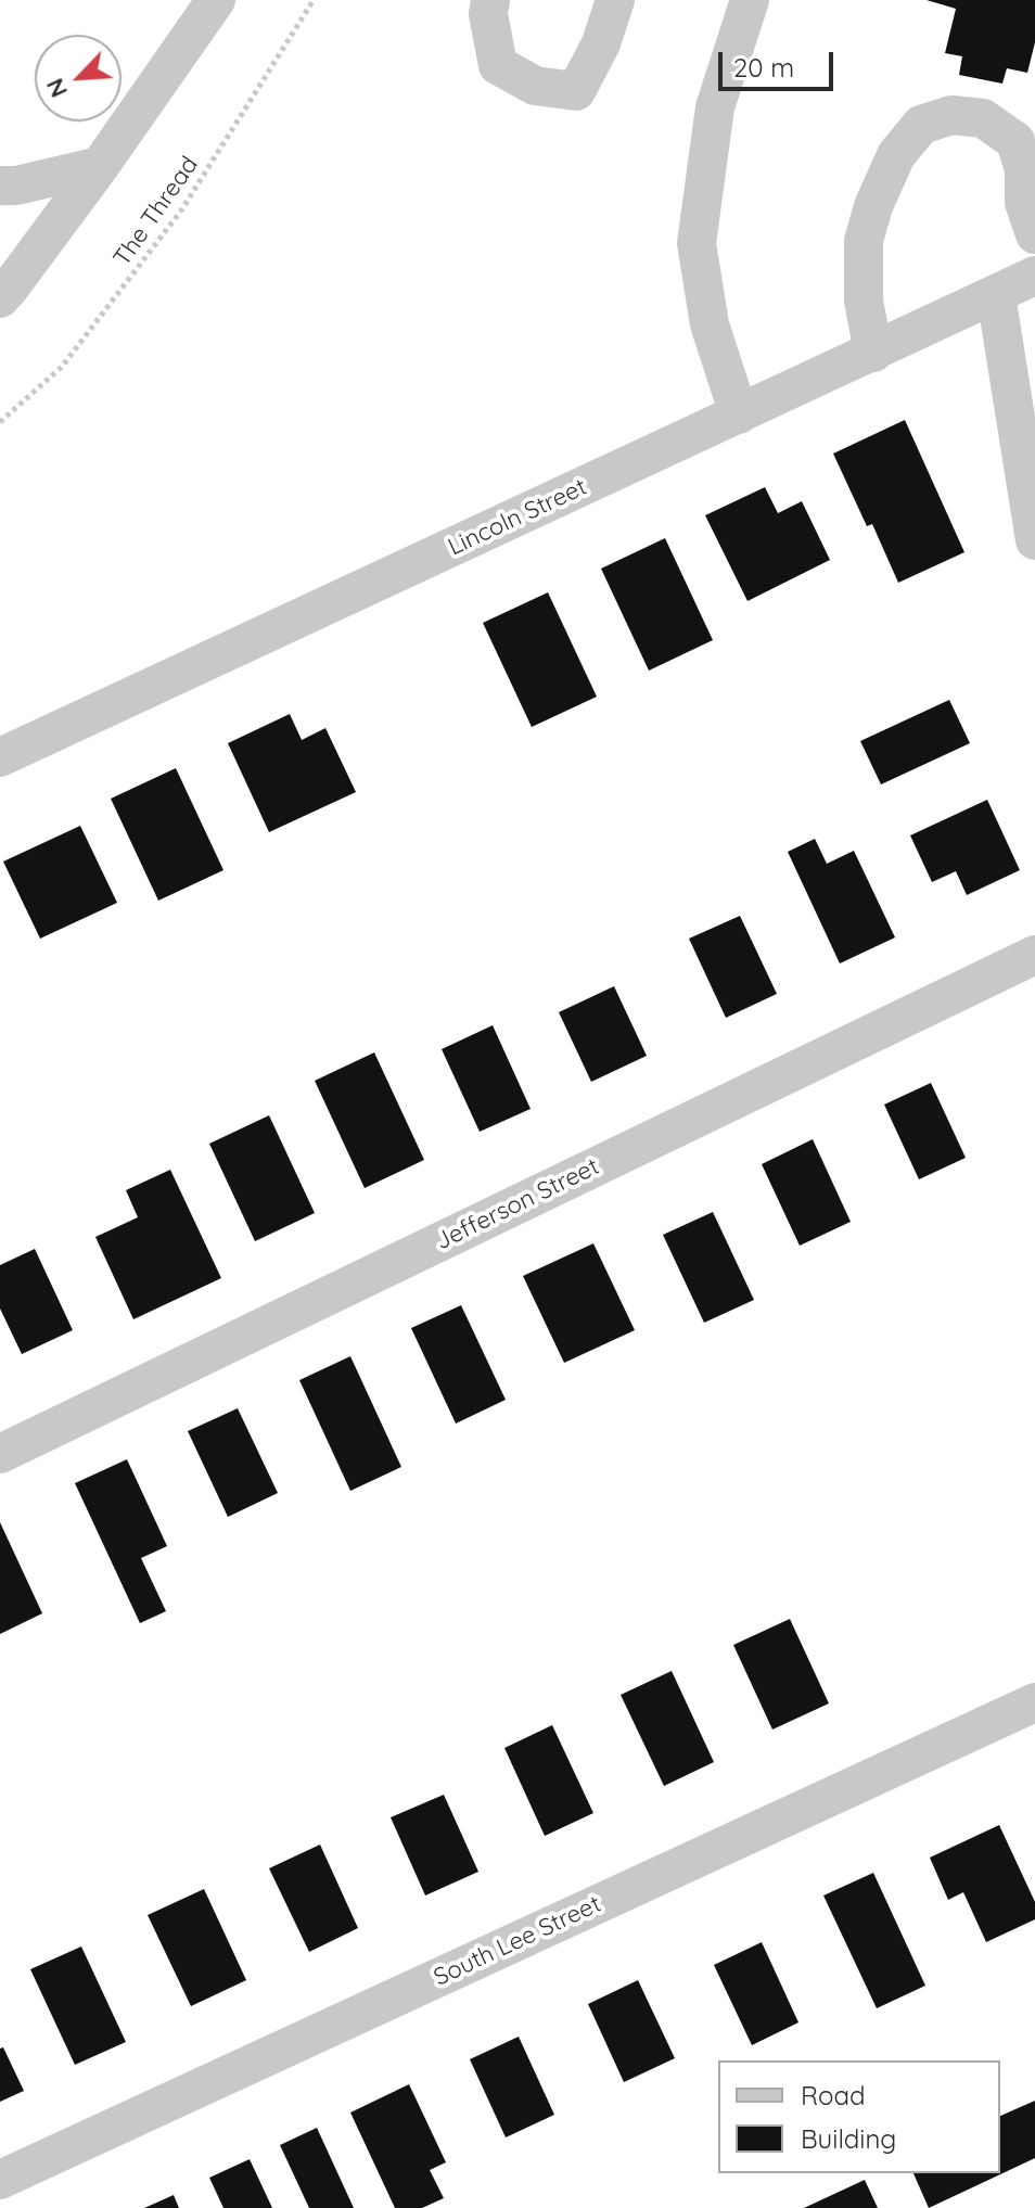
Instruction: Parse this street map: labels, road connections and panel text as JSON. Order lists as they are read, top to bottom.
{
  "streets": {
    "street": ["Lincoln Street", "Jefferson Street", "South Lee Street"],
    "path": ["The Thread"]
  },
  "legend": ["Road", "Building"],
  "scale_bar": "20 m",
  "north": "bottom left"
}
